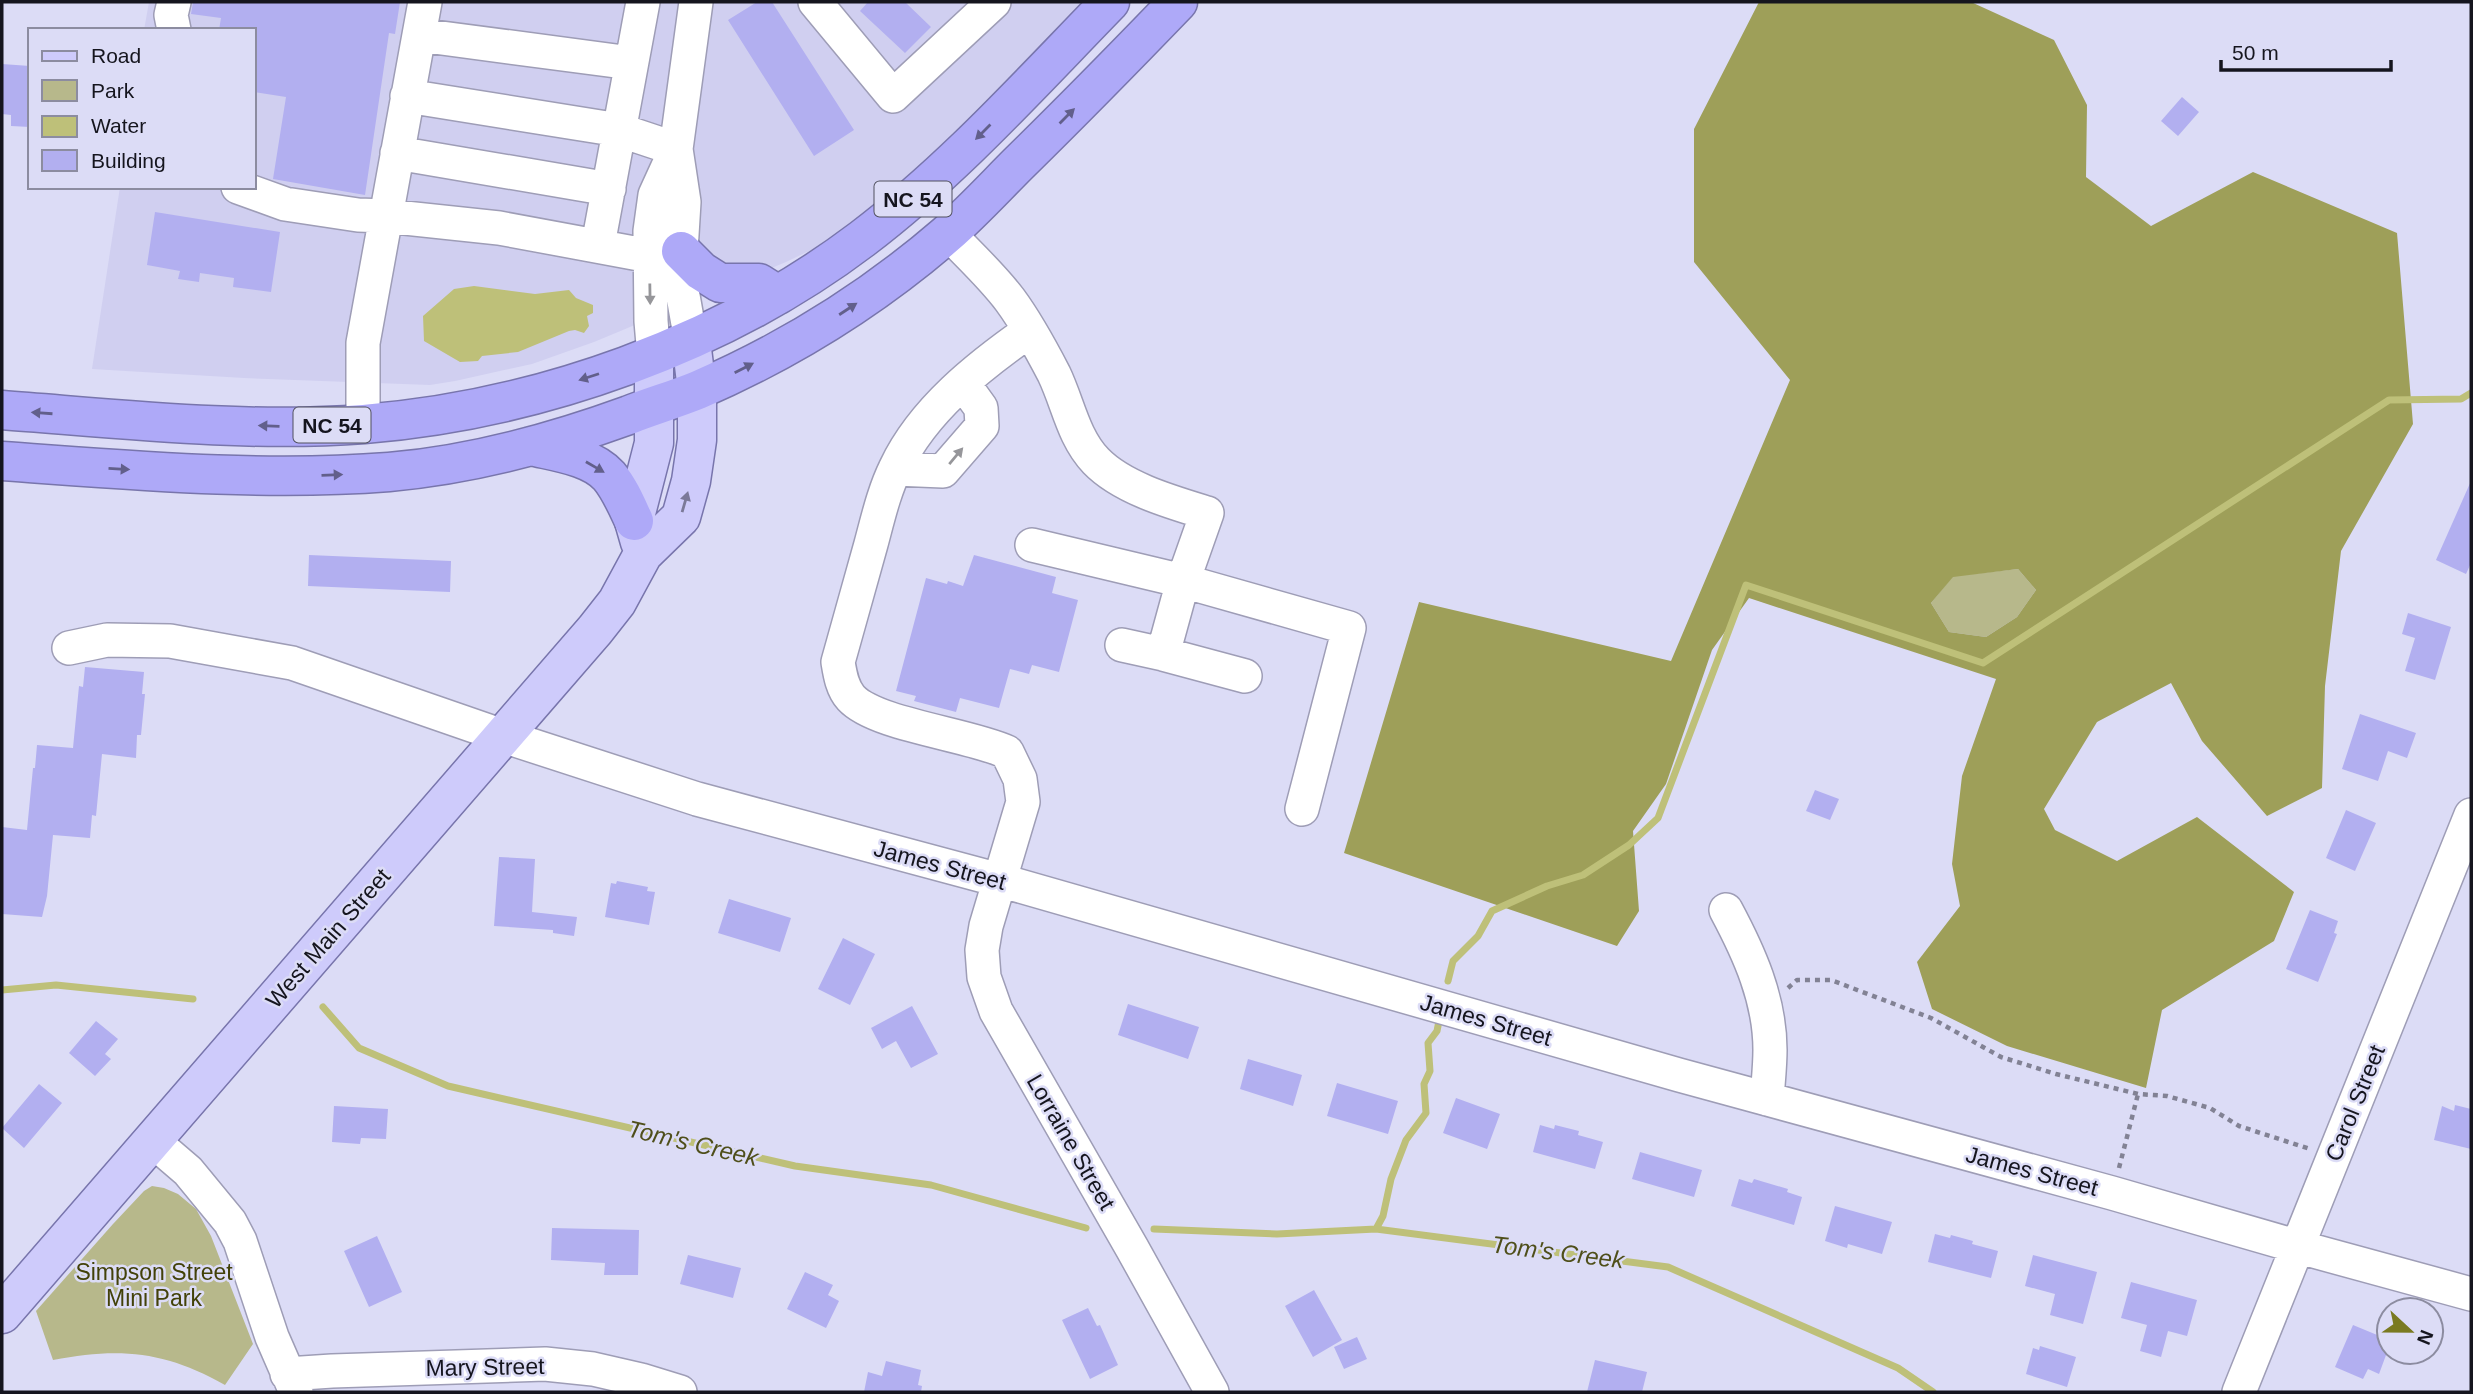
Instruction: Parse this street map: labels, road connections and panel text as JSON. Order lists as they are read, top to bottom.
{
  "streets": {
    "highway": ["NC 54"],
    "main road": ["West Main Street"],
    "street": [
      "James Street",
      "Carol Street",
      "Lorraine Street",
      "Mary Street"
    ]
  },
  "crossings": [
    ["NC 54", "West Main Street"],
    ["James Street", "West Main Street"],
    ["James Street", "Carol Street"],
    ["James Street", "Lorraine Street"]
  ],
  "water": ["Tom's Creek"],
  "parks": ["Simpson Street Mini Park"],
  "legend": [
    "Road",
    "Park",
    "Water",
    "Building"
  ],
  "scale_bar": "50 m",
  "north": "right"
}
